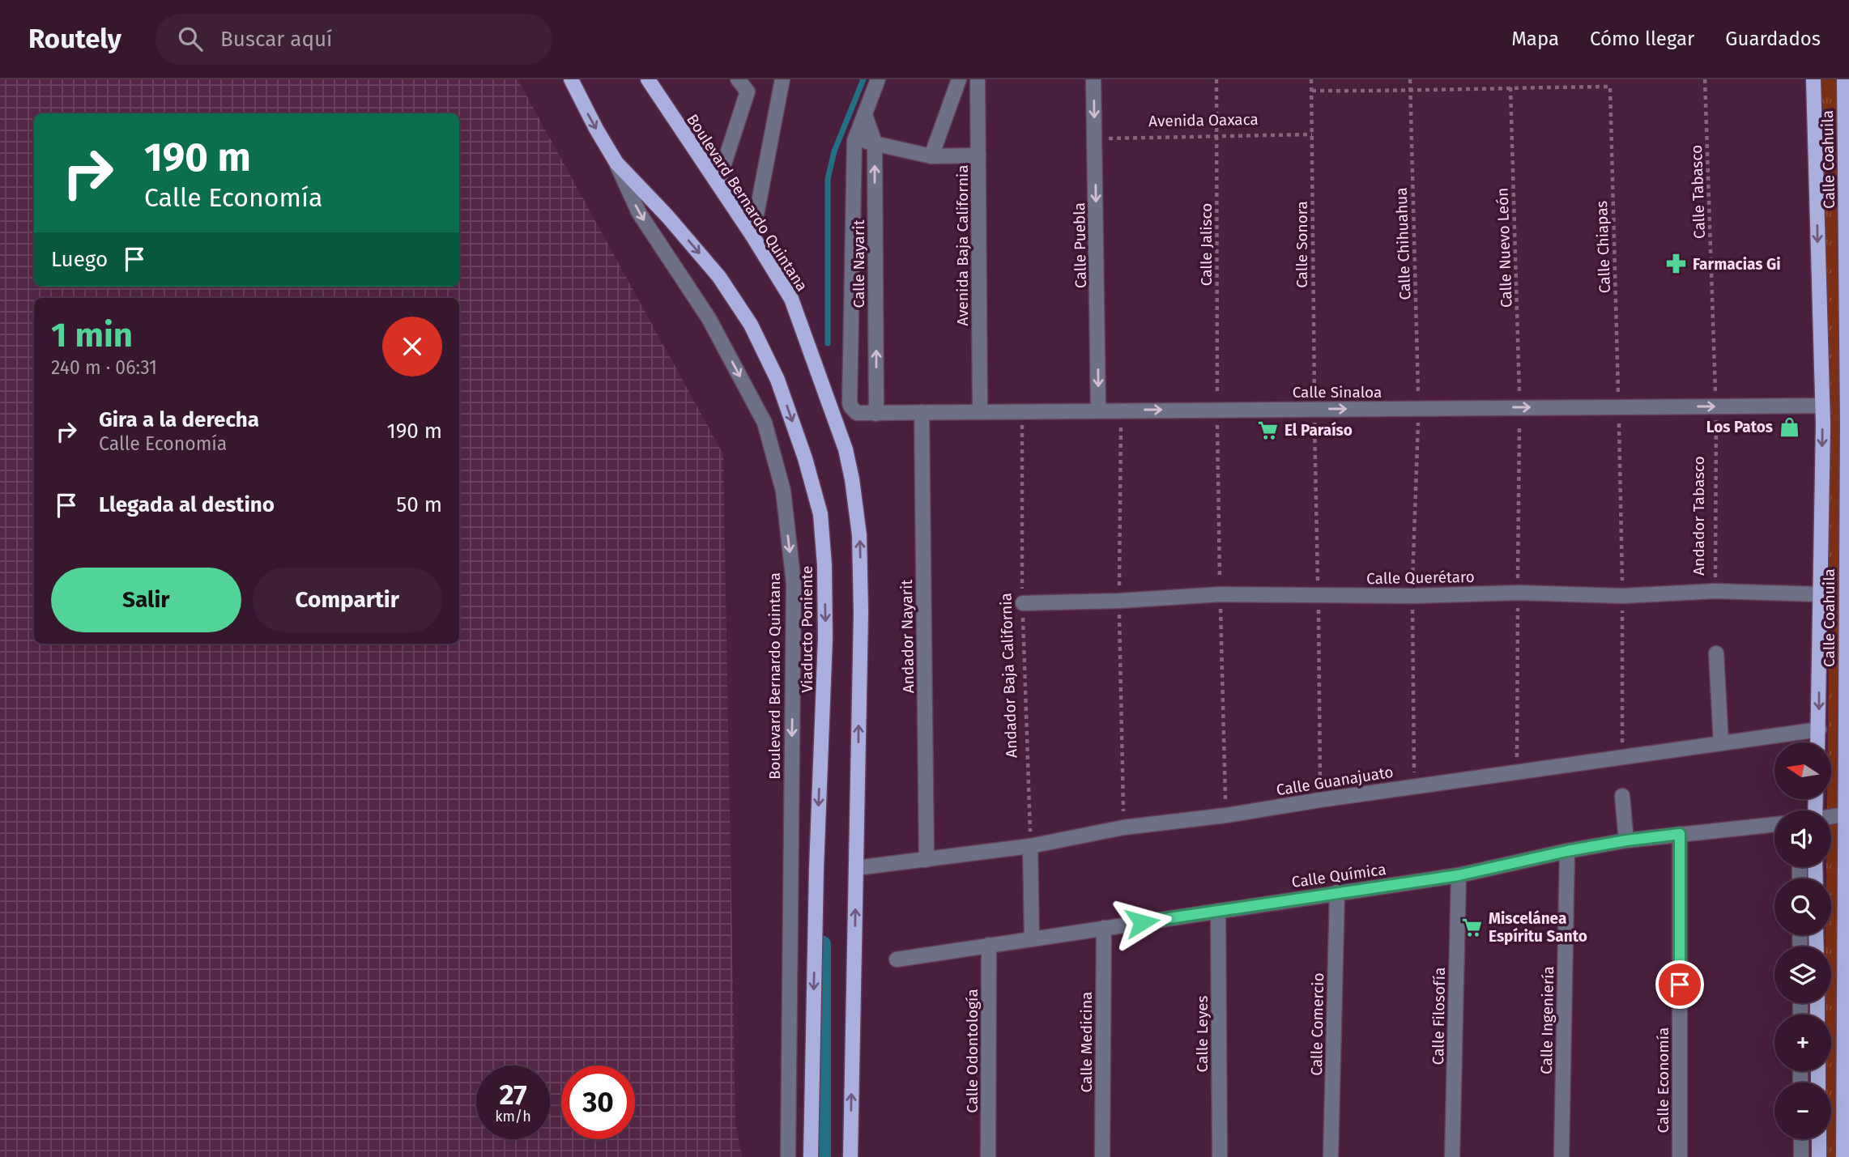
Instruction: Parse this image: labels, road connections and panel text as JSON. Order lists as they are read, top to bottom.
{
  "streets": {
    "main road": ["Calle Coahuila", "Boulevard Bernardo Quintana", "Viaducto Poniente"],
    "street": [
      "Avenida Baja California",
      "Calle Puebla",
      "Calle Nayarit",
      "Calle Sinaloa",
      "Calle Querétaro",
      "Andador Nayarit",
      "Calle Guanajuato",
      "Calle Química",
      "Calle Filosofía",
      "Calle Ingeniería",
      "Calle Comercio",
      "Calle Leyes",
      "Calle Medicina",
      "Calle Odontología",
      "Calle Economía"
    ],
    "path": [
      "Avenida Oaxaca",
      "Calle Tabasco",
      "Calle Chihuahua",
      "Calle Jalisco",
      "Calle Sonora",
      "Calle Chiapas",
      "Calle Nuevo León",
      "Andador Tabasco",
      "Andador Baja California"
    ]
  },
  "crossings": [
    ["Avenida Oaxaca", "Calle Jalisco"],
    ["Avenida Oaxaca", "Calle Sonora"],
    ["Avenida Oaxaca", "Calle Puebla"],
    ["Calle Coahuila", "Calle Sinaloa"],
    ["Calle Coahuila", "Calle Querétaro"],
    ["Calle Coahuila", "Calle Guanajuato"],
    ["Calle Tabasco", "Calle Sinaloa"],
    ["Calle Tabasco", "Andador Tabasco"],
    ["Boulevard Bernardo Quintana", "Viaducto Poniente"],
    ["Boulevard Bernardo Quintana", "Calle Guanajuato"],
    ["Calle Chihuahua", "Calle Sinaloa"],
    ["Calle Jalisco", "Calle Sinaloa"],
    ["Calle Sonora", "Calle Sinaloa"],
    ["Avenida Baja California", "Calle Sinaloa"],
    ["Calle Puebla", "Calle Sinaloa"],
    ["Calle Chiapas", "Calle Nuevo León"],
    ["Calle Chiapas", "Calle Sinaloa"],
    ["Calle Nuevo León", "Calle Sinaloa"],
    ["Calle Nayarit", "Calle Sinaloa"],
    ["Calle Sinaloa", "Andador Tabasco"],
    ["Calle Sinaloa", "Andador Nayarit"],
    ["Calle Sinaloa", "Andador Baja California"],
    ["Andador Tabasco", "Calle Querétaro"],
    ["Calle Querétaro", "Andador Baja California"],
    ["Andador Nayarit", "Calle Guanajuato"],
    ["Andador Baja California", "Calle Guanajuato"],
    ["Calle Química", "Calle Filosofía"],
    ["Calle Química", "Calle Ingeniería"],
    ["Calle Química", "Calle Comercio"],
    ["Calle Química", "Calle Leyes"],
    ["Calle Química", "Calle Medicina"],
    ["Calle Química", "Calle Odontología"],
    ["Calle Química", "Calle Economía"]
  ],
  "one_way": ["Calle Puebla", "Calle Sinaloa", "Viaducto Poniente"],
  "places": {
    "pharmacy": ["Farmacias Gi"],
    "shop": ["Los Patos"],
    "supermarket": ["El Paraíso", "Miscelánea Espíritu Santo"]
  },
  "north": "left",
  "page": {
    "header": "Routely",
    "search": "Buscar aquí",
    "nav": ["Mapa", "Cómo llegar", "Guardados"],
    "turn": ["190 m", "Calle Economía"],
    "then": "Luego",
    "heading": ["1 min", "240 m · 06:31"],
    "list": [
      {
        "name": "Gira a la derecha",
        "note": "Calle Economía",
        "value": "190 m"
      },
      {
        "name": "Llegada al destino",
        "value": "50 m"
      }
    ],
    "buttons": ["Salir", "Compartir"],
    "map_buttons": ["+", "−"],
    "speed": "27 km/h",
    "limit": "30"
  }
}
